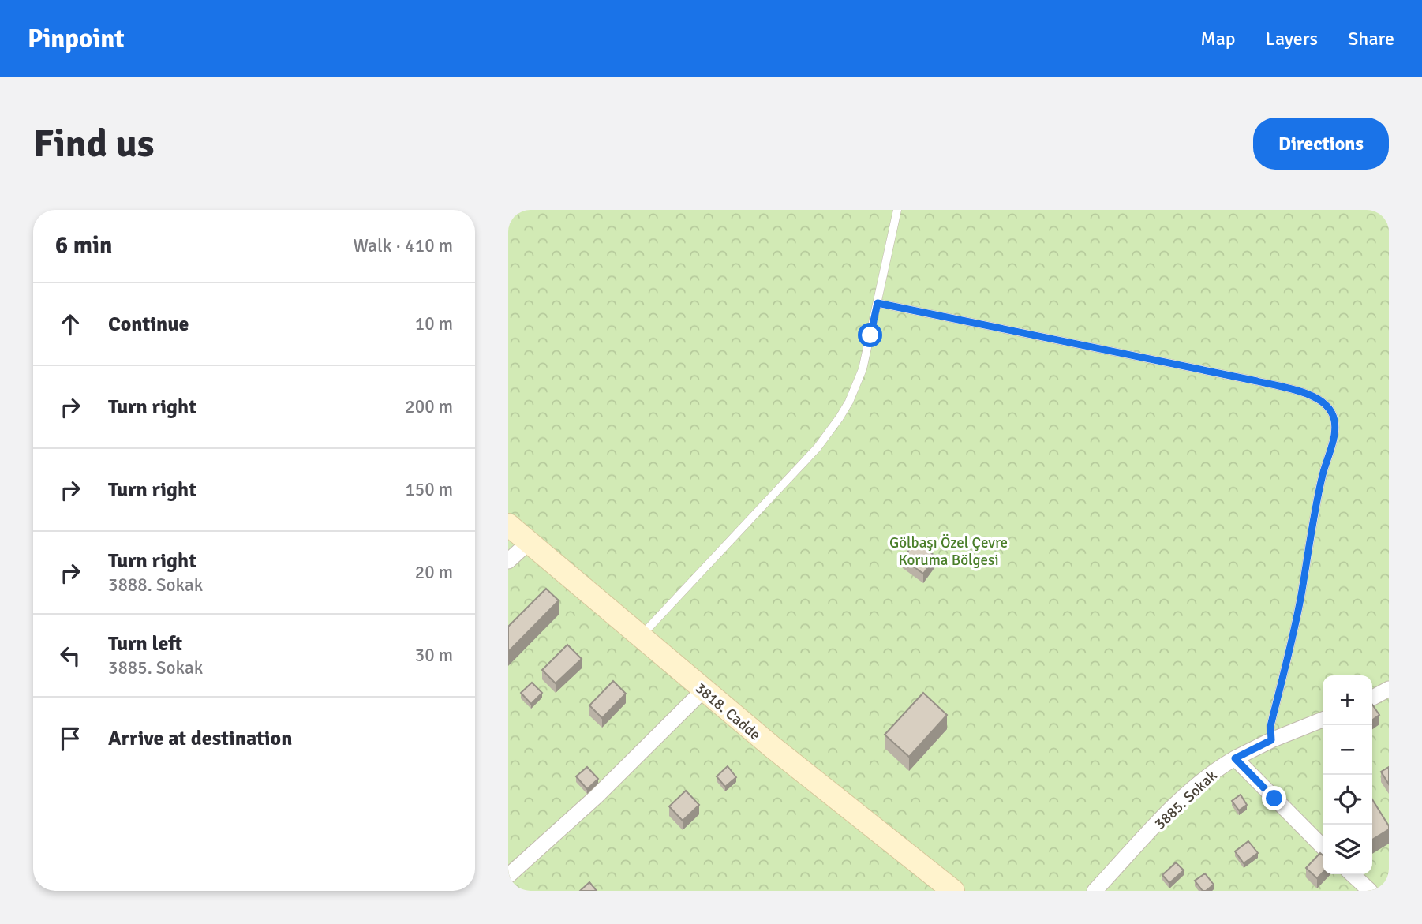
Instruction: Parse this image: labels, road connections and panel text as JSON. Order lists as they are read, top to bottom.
{
  "streets": {
    "street": ["3818. Cadde", "3885. Sokak"]
  },
  "parks": ["Gölbaşı Özel Çevre Koruma Bölgesi"],
  "page": {
    "header": "Pinpoint",
    "nav": ["Map", "Layers", "Share"],
    "buttons": "Directions",
    "title": "Find us",
    "heading": ["6 min", "Walk · 410 m"],
    "list": [
      ["Continue", "10 m"],
      ["Turn right", "200 m"],
      ["Turn right", "150 m"],
      ["Turn right", "3888. Sokak", "20 m"],
      ["Turn left", "3885. Sokak", "30 m"],
      "Arrive at destination"
    ],
    "map_buttons": ["+", "−"]
  }
}
